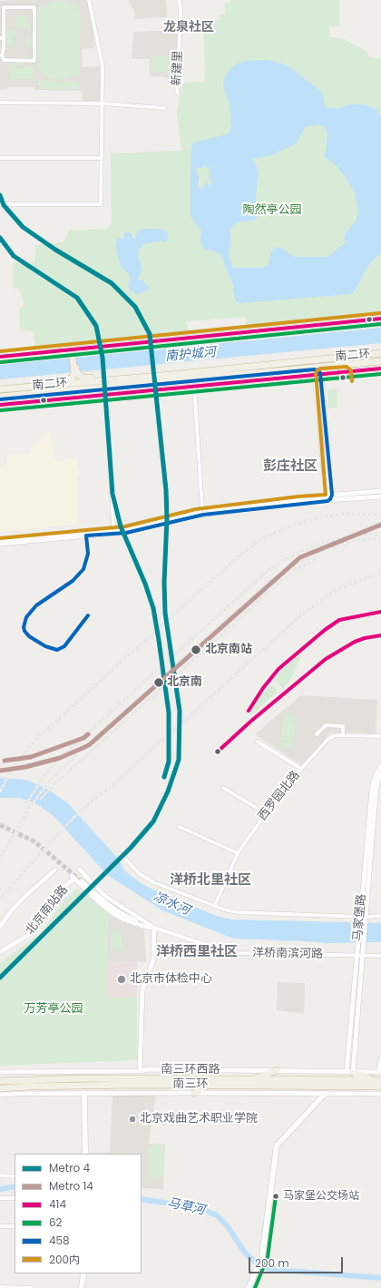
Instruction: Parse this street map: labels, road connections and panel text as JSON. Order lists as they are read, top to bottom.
{
  "streets": {
    "highway": ["南二环", "南三环"],
    "street": [
      "新建里",
      "西罗园北路",
      "北京南站路",
      "马家堡路",
      "洋桥南滨河路",
      "南三环西路"
    ]
  },
  "crossings": [
    ["北京南站路", "洋桥南滨河路"],
    ["马家堡路", "洋桥南滨河路"],
    ["马家堡路", "南三环西路"]
  ],
  "districts": [
    "龙泉社区",
    "彭庄社区",
    "洋桥北里社区",
    "洋桥西里社区"
  ],
  "water": ["南护城河", "凉水河", "马草河"],
  "parks": ["陶然亭公园", "万芳亭公园"],
  "places": [
    "北京南站",
    "北京南",
    "北京市体检中心",
    "北京戏曲艺术职业学院",
    "马家堡公交场站"
  ],
  "lines": [
    "metro line 4",
    "transit line 200内",
    "transit line 414",
    "transit line 62",
    "transit line 458",
    "metro line 14"
  ],
  "legend": [
    "Metro 4",
    "Metro 14",
    "414",
    "62",
    "458",
    "200内"
  ],
  "scale_bar": "200 m"
}
